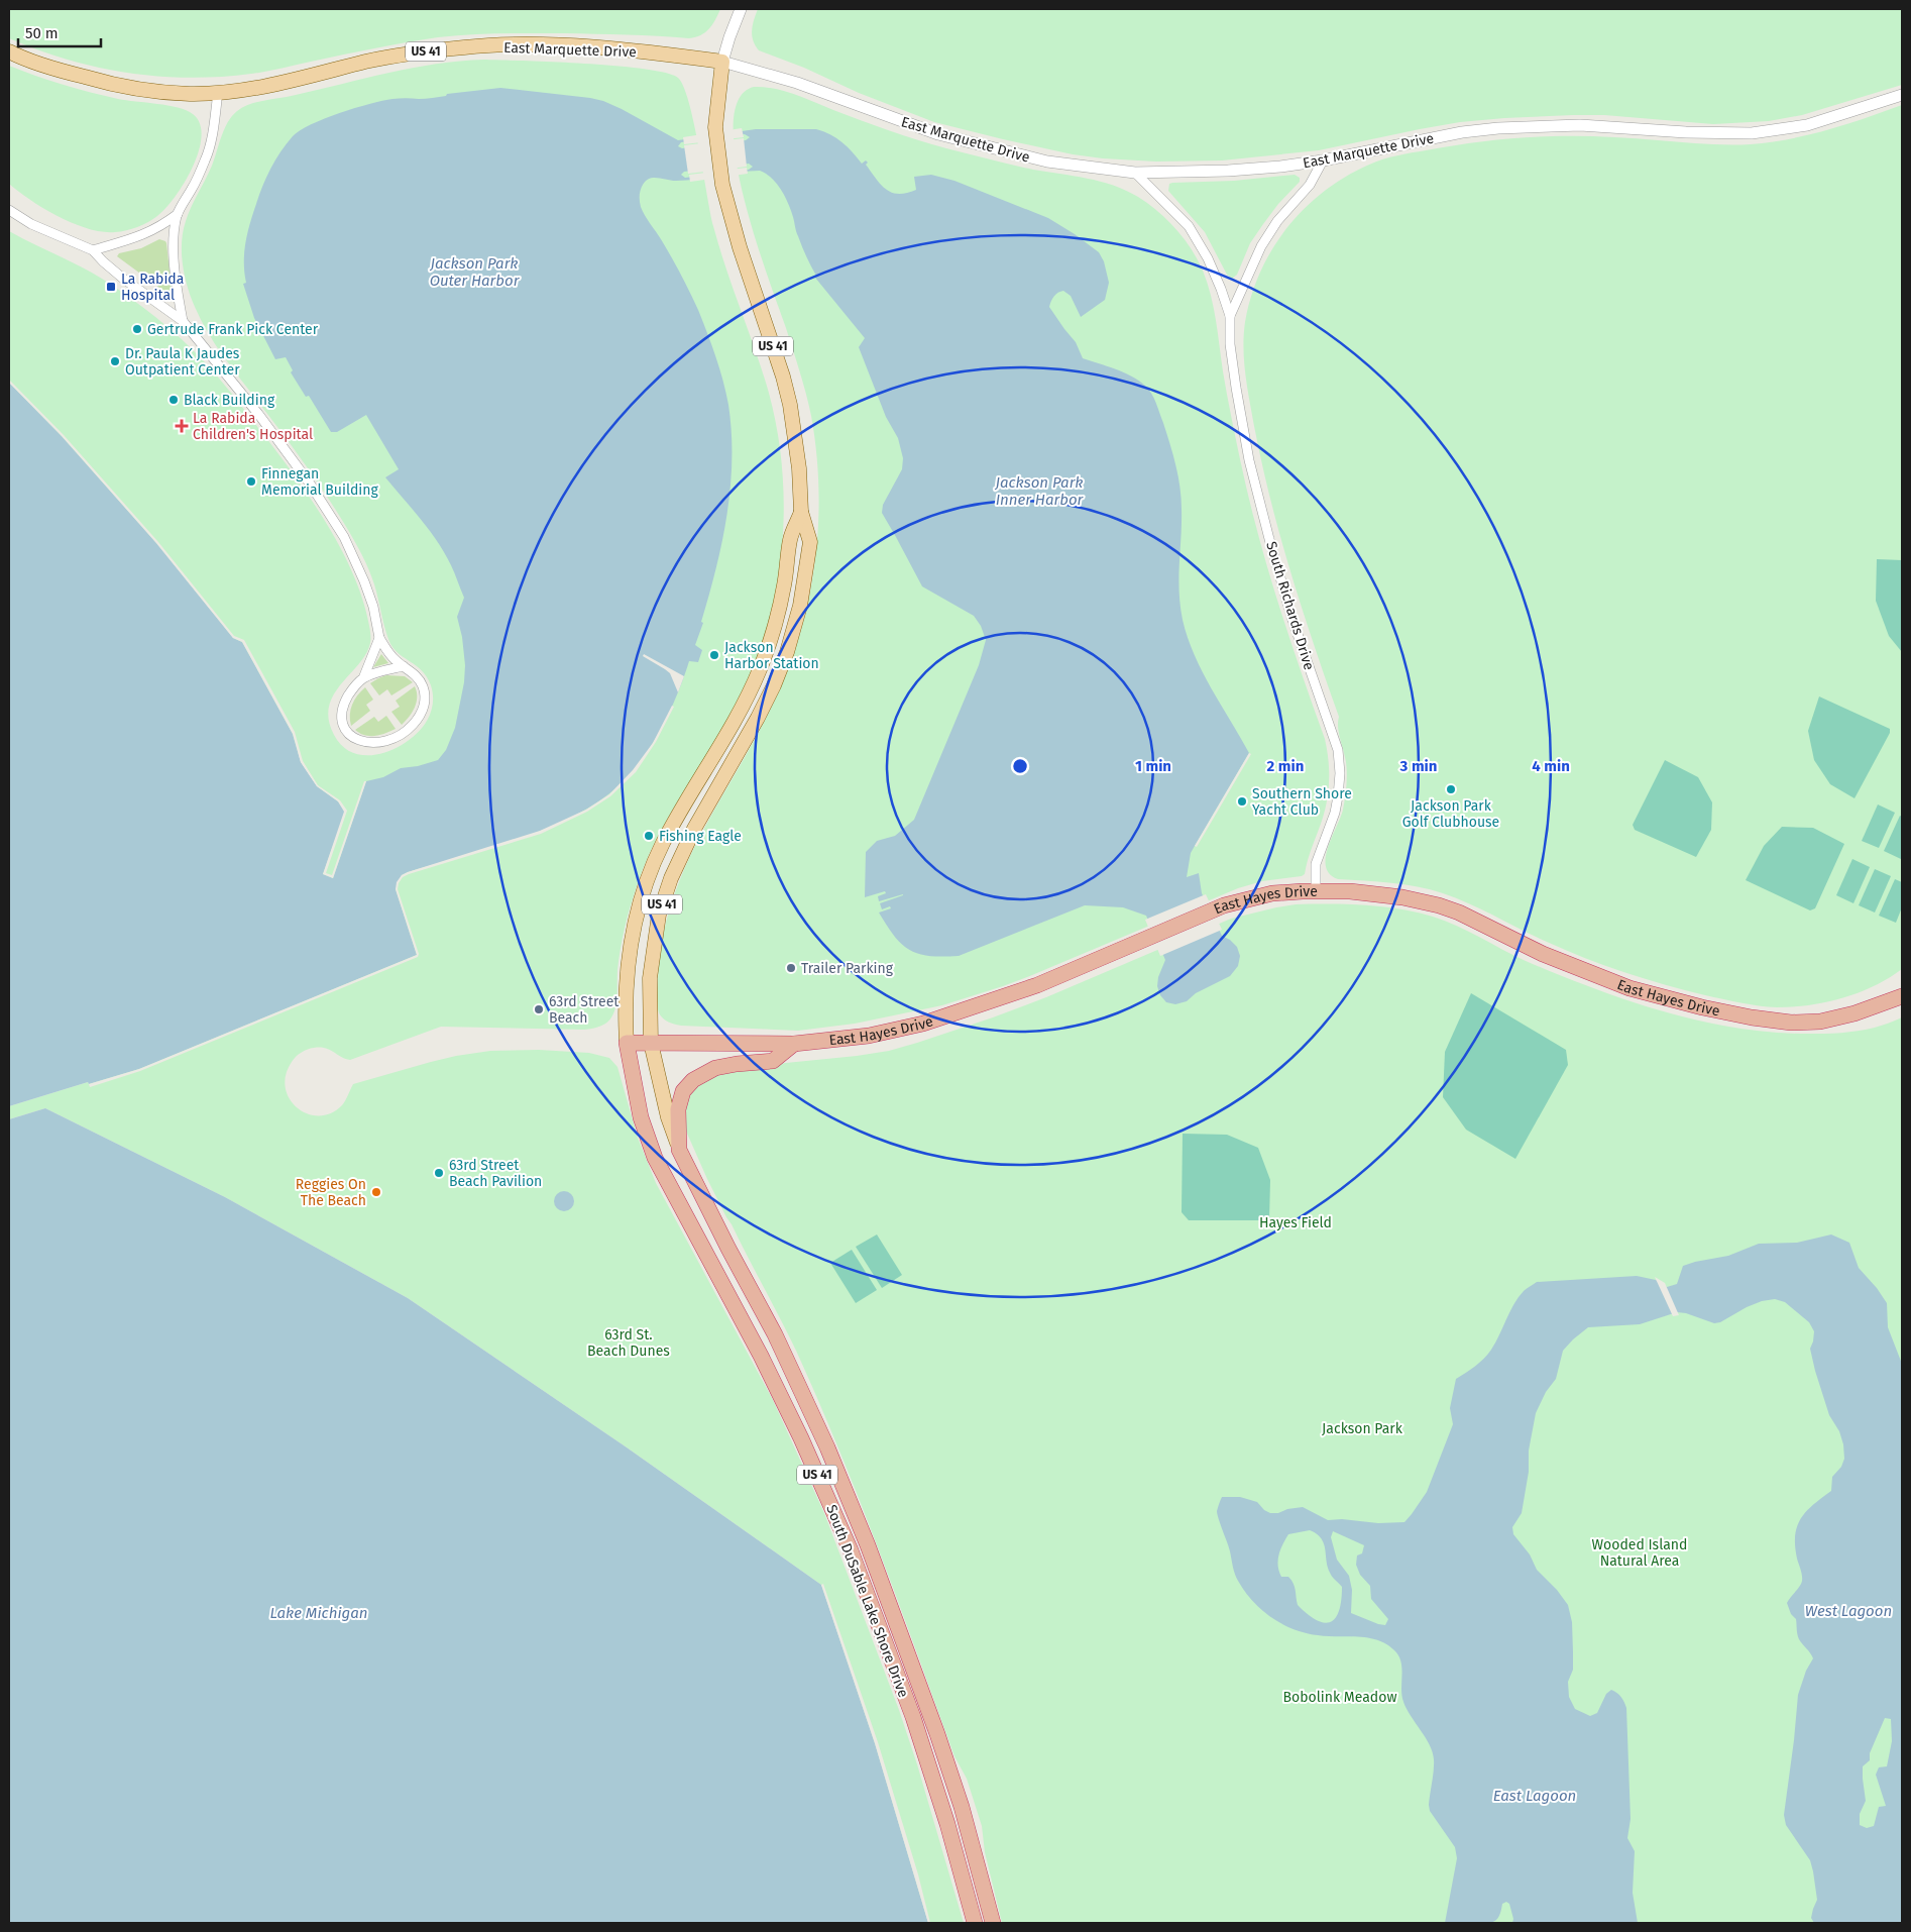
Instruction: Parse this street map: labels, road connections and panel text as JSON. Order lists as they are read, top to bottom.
{
  "streets": {
    "highway": ["US 41", "East Hayes Drive", "South DuSable Lake Shore Drive"],
    "main road": ["East Marquette Drive"],
    "street": ["South Richards Drive"]
  },
  "crossings": [
    ["East Marquette Drive", "US 41"],
    ["East Marquette Drive", "South Richards Drive"],
    ["US 41", "East Hayes Drive"],
    ["US 41", "South DuSable Lake Shore Drive"],
    ["South Richards Drive", "East Hayes Drive"],
    ["East Hayes Drive", "South DuSable Lake Shore Drive"]
  ],
  "water": [
    "Jackson Park Outer Harbor",
    "Jackson Park Inner Harbor",
    "West Lagoon",
    "Lake Michigan",
    "East Lagoon"
  ],
  "parks": [
    "Hayes Field",
    "63rd St. Beach Dunes",
    "Jackson Park",
    "Wooded Island Natural Area",
    "Bobolink Meadow"
  ],
  "places": {
    "transit": ["La Rabida Hospital"],
    "other": [
      "Gertrude Frank Pick Center",
      "Dr. Paula K Jaudes Outpatient Center",
      "Black Building",
      "Finnegan Memorial Building",
      "Jackson Harbor Station",
      "Jackson Park Golf Clubhouse",
      "Southern Shore Yacht Club",
      "Fishing Eagle",
      "Trailer Parking",
      "63rd Street Beach",
      "63rd Street Beach Pavilion",
      "Reggies On The Beach"
    ],
    "health": ["La Rabida Children's Hospital"]
  },
  "scale_bar": "50 m",
  "rings": [
    "1 min",
    "2 min",
    "3 min",
    "4 min"
  ]
}
